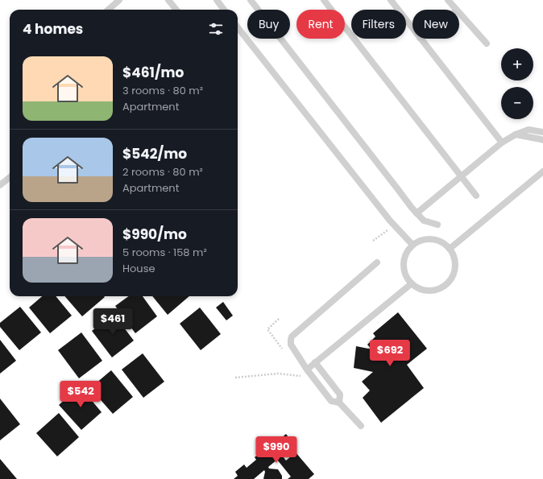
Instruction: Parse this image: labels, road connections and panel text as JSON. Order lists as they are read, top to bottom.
{
  "page": {
    "chip": [
      "Buy",
      "Rent",
      "Filters",
      "New"
    ],
    "heading": "4 homes",
    "map_buttons": ["+", "−"],
    "list": [
      {
        "name": "$461/mo",
        "note": "3 rooms · 80 m² · Apartment"
      },
      {
        "name": "$542/mo",
        "note": "2 rooms · 80 m² · Apartment"
      },
      {
        "name": "$990/mo",
        "note": "5 rooms · 158 m² · House"
      }
    ],
    "price": [
      "$461",
      "$692",
      "$542",
      "$990"
    ]
  }
}
